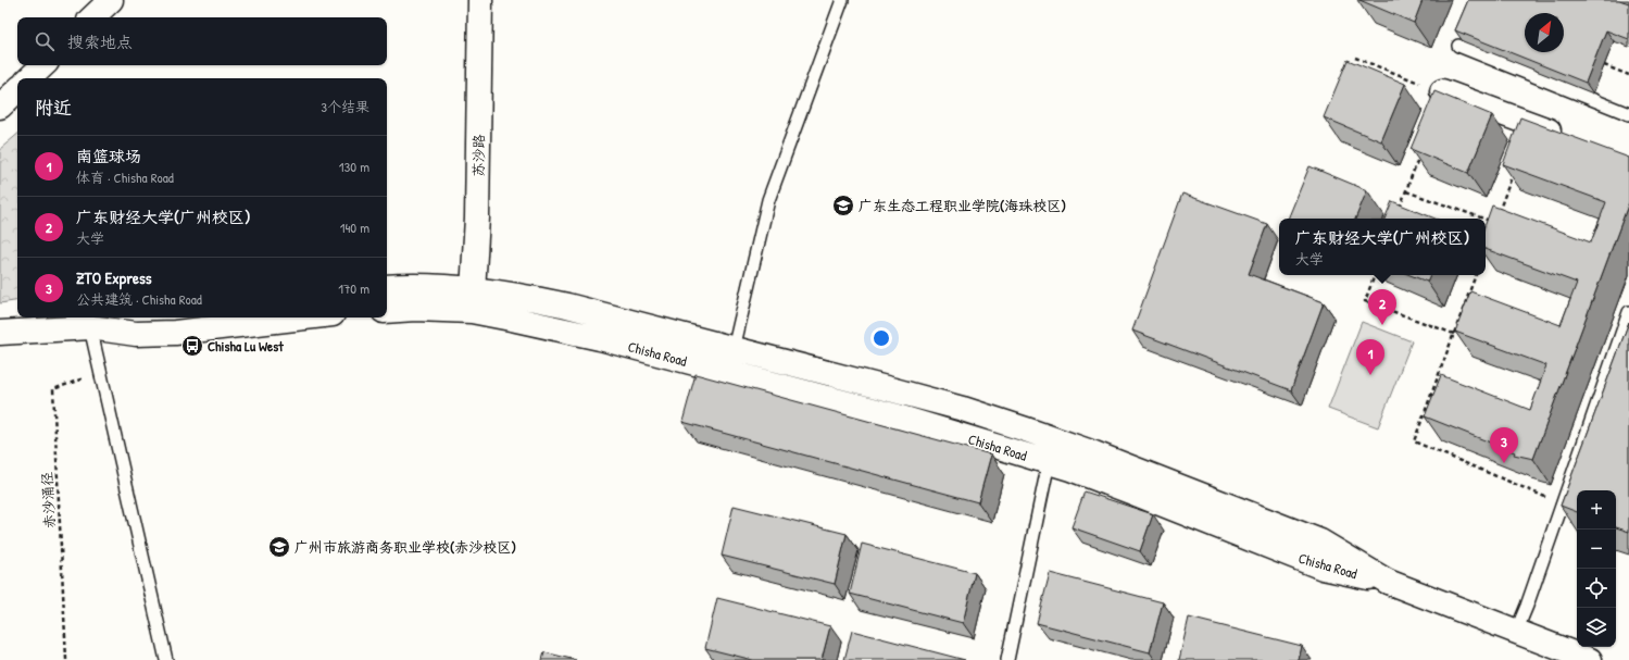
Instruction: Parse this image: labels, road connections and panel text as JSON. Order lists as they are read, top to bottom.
{
  "streets": {
    "main road": ["苏沙路", "Chisha Road"],
    "path": ["赤沙涌径"]
  },
  "crossings": [
    ["苏沙路", "Chisha Road"]
  ],
  "places": {
    "school or university": ["广东生态工程职业学院(海珠校区)", "广州市旅游商务职业学校(赤沙校区)"],
    "bus stop": ["Chisha Lu West"]
  },
  "north": "top right",
  "page": {
    "search": "搜索地点",
    "heading": ["附近", "3个结果"],
    "list": [
      {
        "mark": "1",
        "name": "南篮球场",
        "note": "体育 · Chisha Road",
        "value": "130 m"
      },
      {
        "mark": "2",
        "name": "广东财经大学(广州校区)",
        "note": "大学",
        "value": "140 m"
      },
      {
        "mark": "3",
        "name": "ZTO Express",
        "note": "公共建筑 · Chisha Road",
        "value": "170 m"
      }
    ],
    "popup": ["广东财经大学(广州校区)", "大学"],
    "pins": ["2", "1", "3"],
    "map_buttons": ["+", "−"]
  }
}
